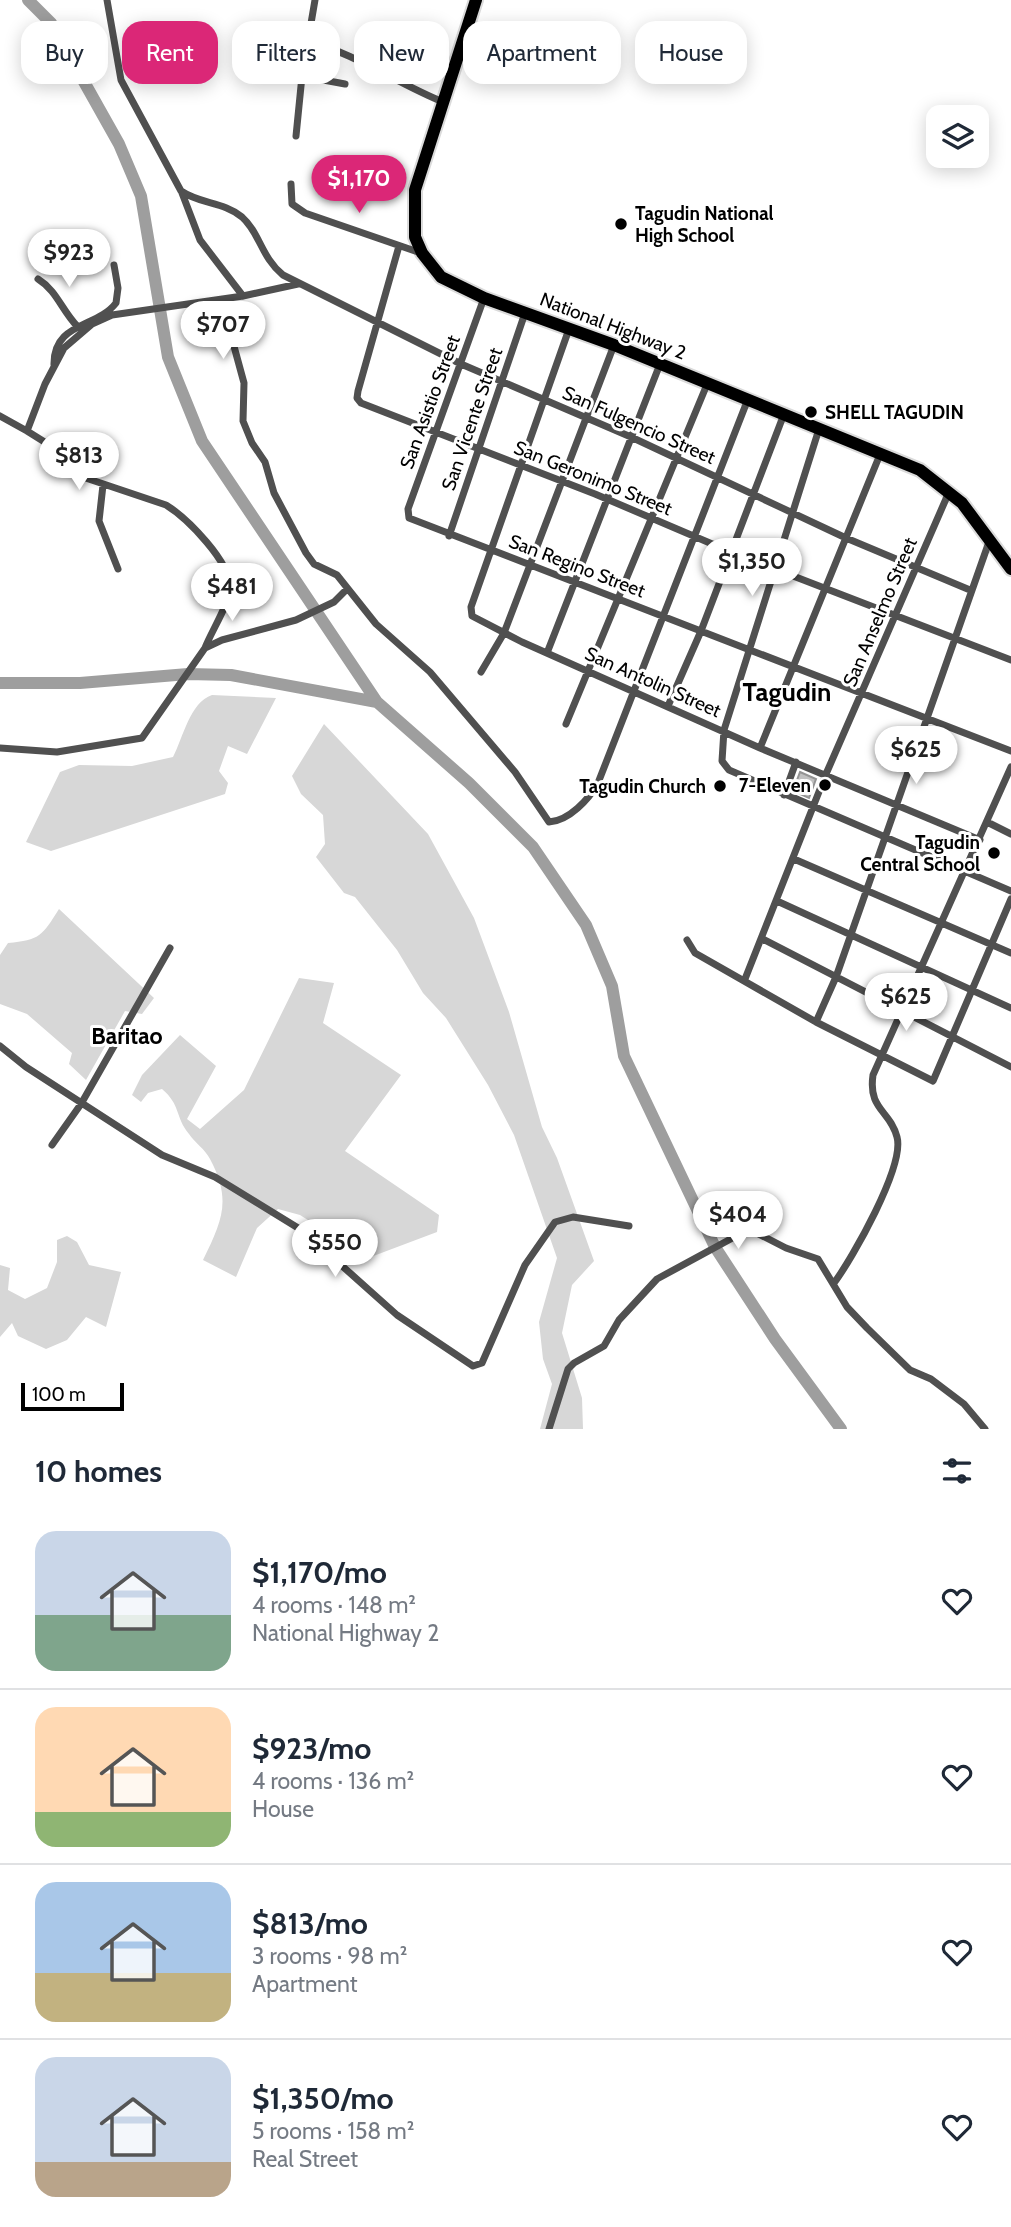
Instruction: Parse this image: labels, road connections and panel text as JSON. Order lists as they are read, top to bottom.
{
  "streets": {
    "highway": ["National Highway 2"],
    "street": [
      "San Asistio Street",
      "San Vicente Street",
      "San Fulgencio Street",
      "San Geronimo Street",
      "San Regino Street",
      "San Anselmo Street",
      "San Antolin Street"
    ]
  },
  "crossings": [
    ["National Highway 2", "San Asistio Street"],
    ["National Highway 2", "San Vicente Street"],
    ["National Highway 2", "San Anselmo Street"],
    ["San Asistio Street", "San Fulgencio Street"],
    ["San Asistio Street", "San Geronimo Street"],
    ["San Asistio Street", "San Regino Street"],
    ["San Vicente Street", "San Fulgencio Street"],
    ["San Vicente Street", "San Geronimo Street"],
    ["San Vicente Street", "San Regino Street"],
    ["San Fulgencio Street", "San Geronimo Street"],
    ["San Fulgencio Street", "San Anselmo Street"],
    ["San Geronimo Street", "San Anselmo Street"],
    ["San Regino Street", "San Anselmo Street"],
    ["San Regino Street", "San Antolin Street"],
    ["San Anselmo Street", "San Antolin Street"]
  ],
  "districts": ["Tagudin", "Baritao"],
  "places": [
    "Tagudin National High School",
    "SHELL TAGUDIN",
    "7-Eleven",
    "Tagudin Church",
    "Tagudin Central School"
  ],
  "scale_bar": "100 m",
  "page": {
    "chip": [
      "Buy",
      "Rent",
      "Filters",
      "New",
      "Apartment",
      "House"
    ],
    "price": [
      "$1,170",
      "$923",
      "$707",
      "$813",
      "$1,350",
      "$481",
      "$625",
      "$625",
      "$404",
      "$550"
    ],
    "scale": "100 m",
    "heading": "10 homes",
    "list": [
      {
        "name": "$1,170/mo",
        "note": "4 rooms · 148 m² · National Highway 2"
      },
      {
        "name": "$923/mo",
        "note": "4 rooms · 136 m² · House"
      },
      {
        "name": "$813/mo",
        "note": "3 rooms · 98 m² · Apartment"
      },
      {
        "name": "$1,350/mo",
        "note": "5 rooms · 158 m² · Real Street"
      }
    ]
  }
}
